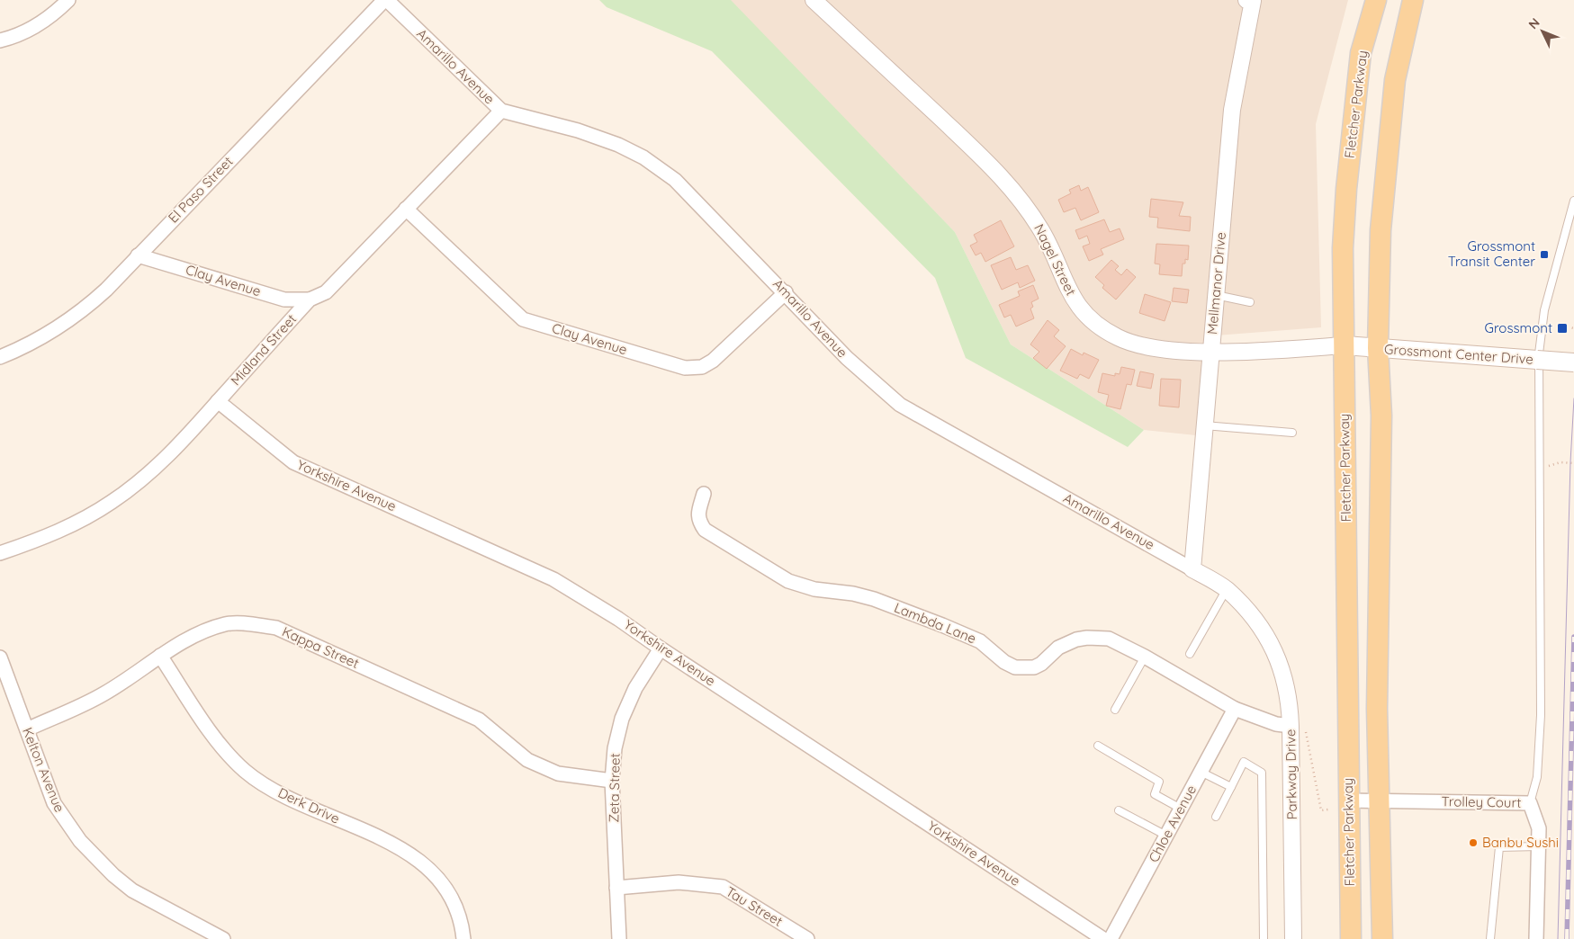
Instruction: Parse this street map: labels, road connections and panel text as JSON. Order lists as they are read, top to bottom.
{
  "streets": {
    "main road": ["Fletcher Parkway", "Grossmont Center Drive"],
    "street": [
      "Amarillo Avenue",
      "El Paso Street",
      "Nagel Street",
      "Clay Avenue",
      "Mellmanor Drive",
      "Midland Street",
      "Yorkshire Avenue",
      "Lambda Lane",
      "Kappa Street",
      "Kelton Avenue",
      "Parkway Drive",
      "Zeta Street",
      "Trolley Court",
      "Derk Drive",
      "Chloe Avenue",
      "Tau Street"
    ]
  },
  "crossings": [
    ["Amarillo Avenue", "El Paso Street"],
    ["Amarillo Avenue", "Clay Avenue"],
    ["Amarillo Avenue", "Mellmanor Drive"],
    ["Amarillo Avenue", "Midland Street"],
    ["Amarillo Avenue", "Parkway Drive"],
    ["Fletcher Parkway", "Nagel Street"],
    ["Fletcher Parkway", "Grossmont Center Drive"],
    ["Fletcher Parkway", "Trolley Court"],
    ["El Paso Street", "Clay Avenue"],
    ["Nagel Street", "Mellmanor Drive"],
    ["Nagel Street", "Grossmont Center Drive"],
    ["Clay Avenue", "Midland Street"],
    ["Midland Street", "Yorkshire Avenue"],
    ["Yorkshire Avenue", "Zeta Street"],
    ["Lambda Lane", "Parkway Drive"],
    ["Lambda Lane", "Chloe Avenue"],
    ["Kappa Street", "Kelton Avenue"],
    ["Kappa Street", "Zeta Street"],
    ["Kappa Street", "Derk Drive"],
    ["Zeta Street", "Tau Street"]
  ],
  "places": {
    "transit": ["Grossmont Transit Center", "Grossmont"],
    "other": ["Banbu Sushi"]
  },
  "north": "top left"
}
